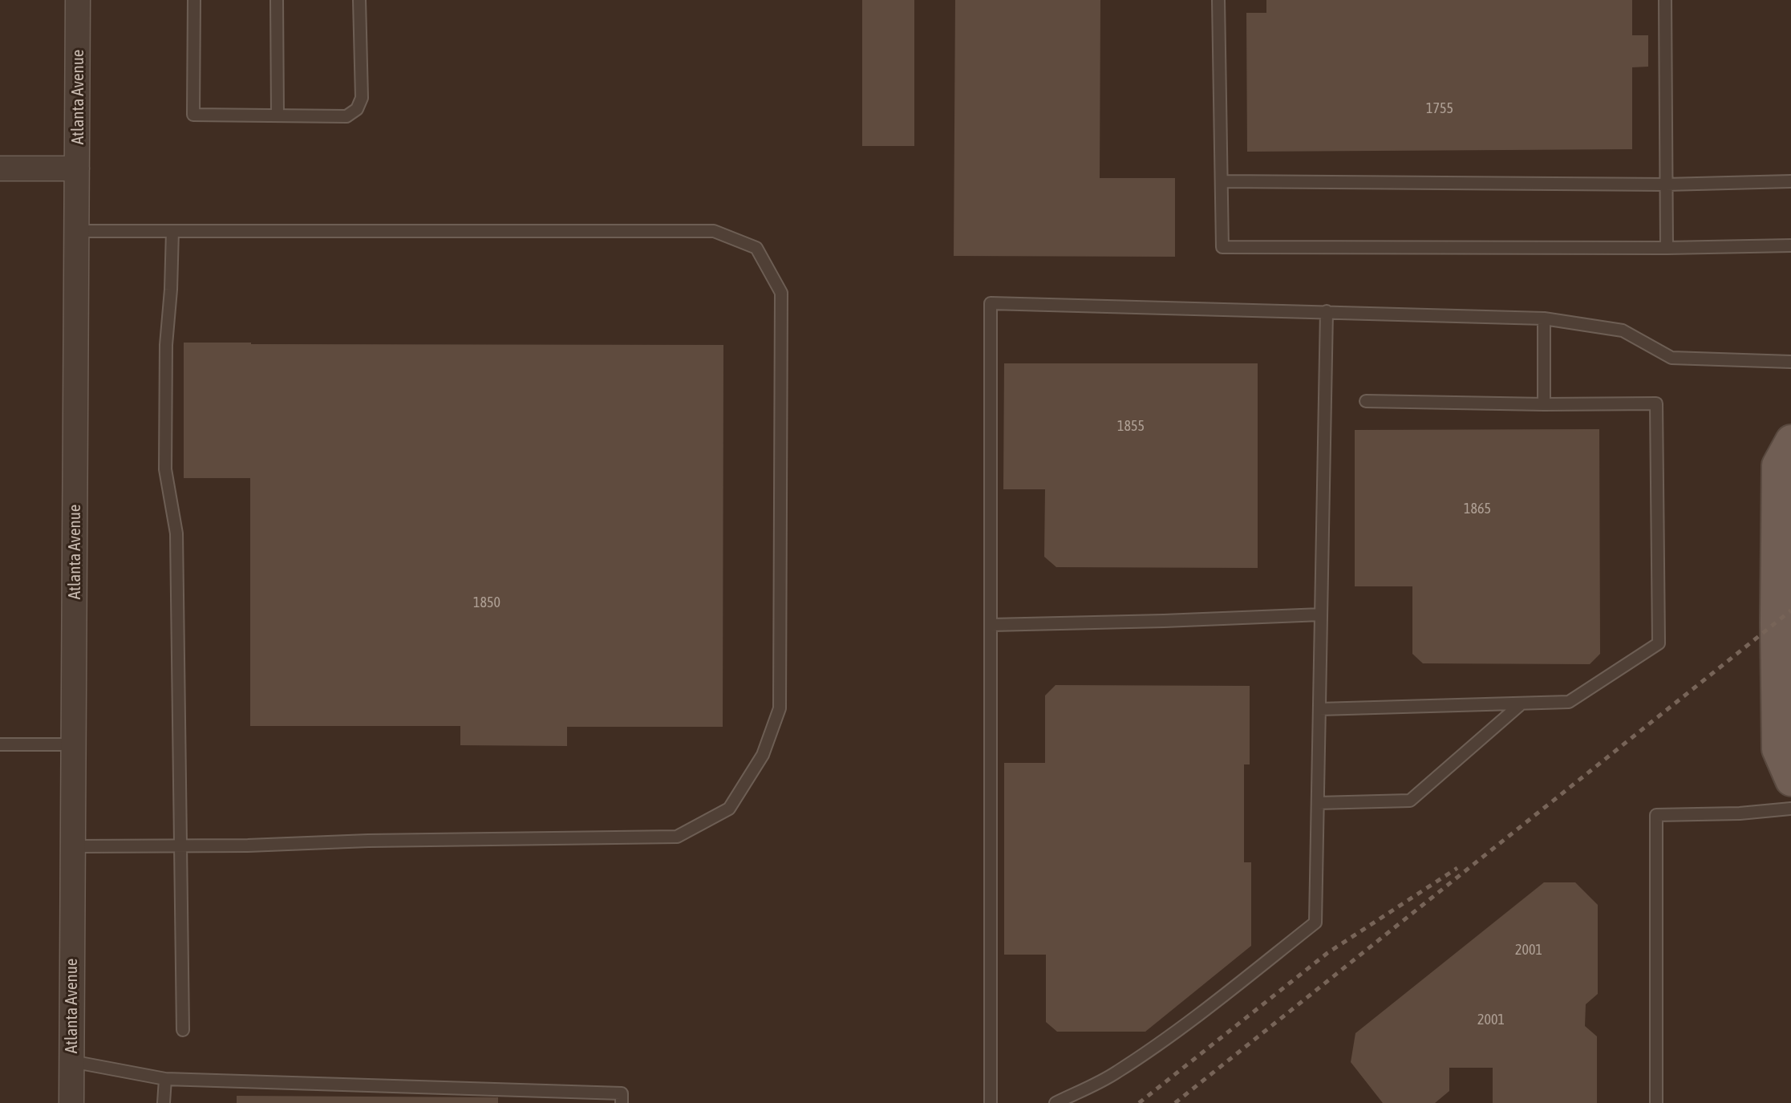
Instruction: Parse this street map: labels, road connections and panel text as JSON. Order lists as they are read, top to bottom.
{
  "streets": {
    "street": ["Atlanta Avenue"]
  },
  "house_numbers": [
    "1755",
    "1855",
    "1865",
    "1850",
    "2001",
    "2001"
  ]
}
